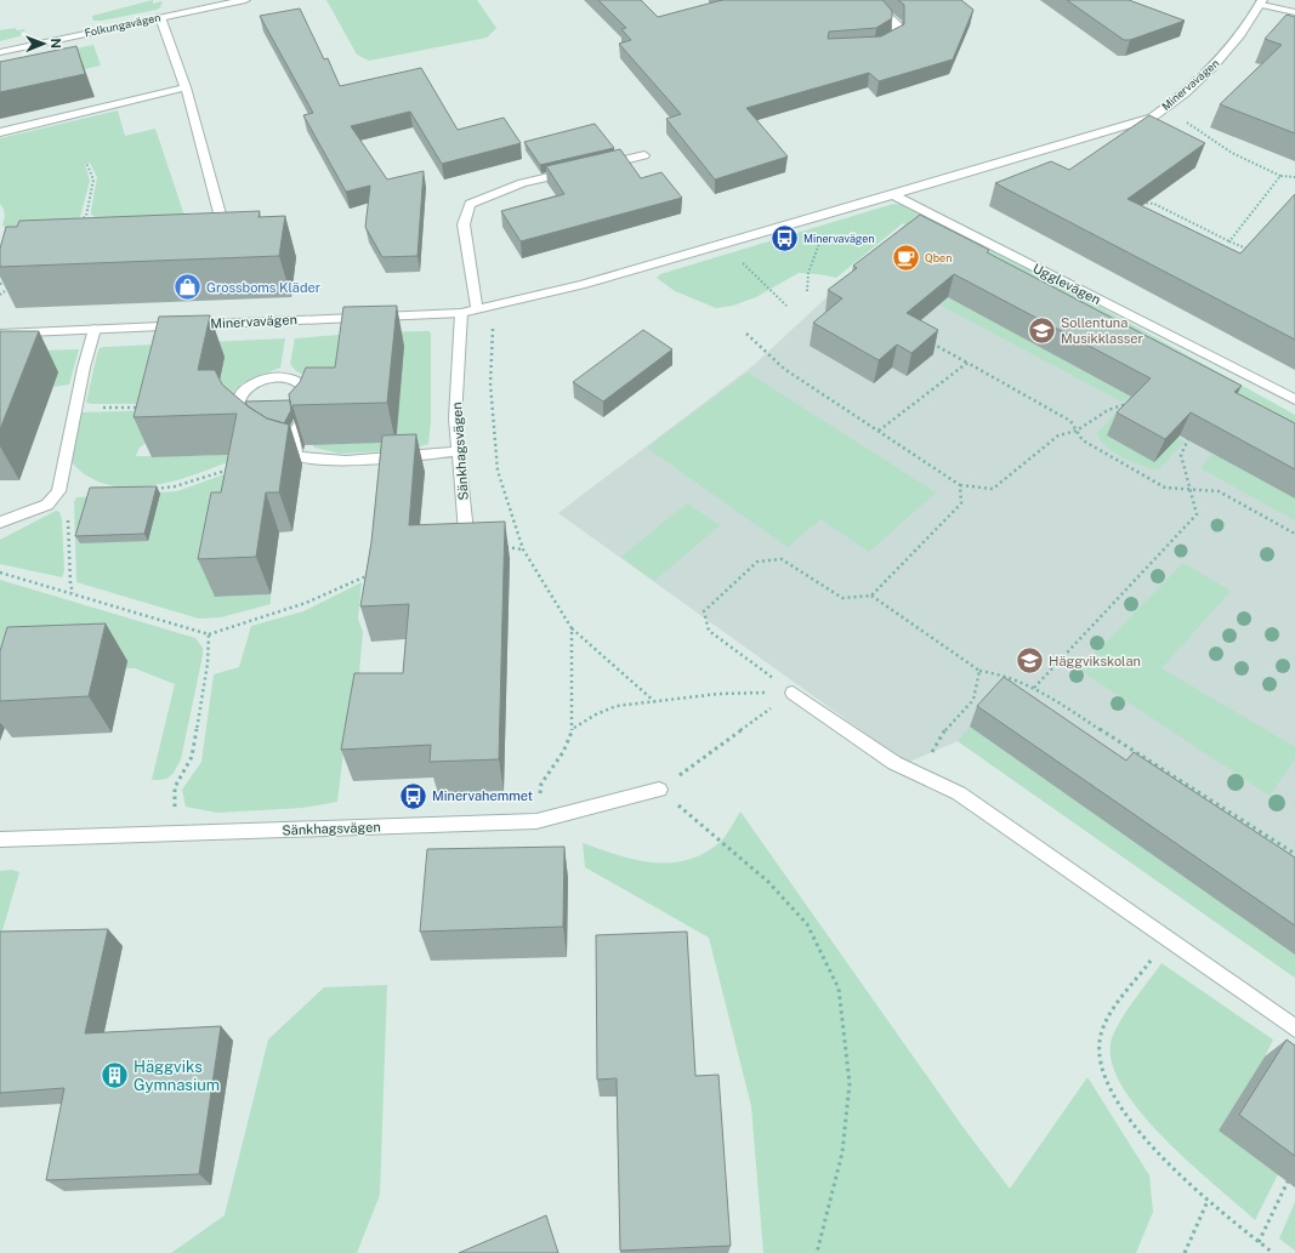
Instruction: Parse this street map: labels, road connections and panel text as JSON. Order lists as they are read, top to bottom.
{
  "streets": {
    "street": [
      "Folkungavägen",
      "Minervavägen",
      "Ugglevägen",
      "Sänkhagsvägen"
    ]
  },
  "crossings": [
    ["Minervavägen", "Ugglevägen"],
    ["Minervavägen", "Sänkhagsvägen"]
  ],
  "places": {
    "bus stop": ["Minervavägen", "Minervahemmet"],
    "cafe": ["Qben"],
    "shop": ["Grossboms Kläder"],
    "school or university": ["Sollentuna Musikklasser", "Häggvikskolan"],
    "building": ["Häggviks Gymnasium"]
  },
  "north": "right"
}
